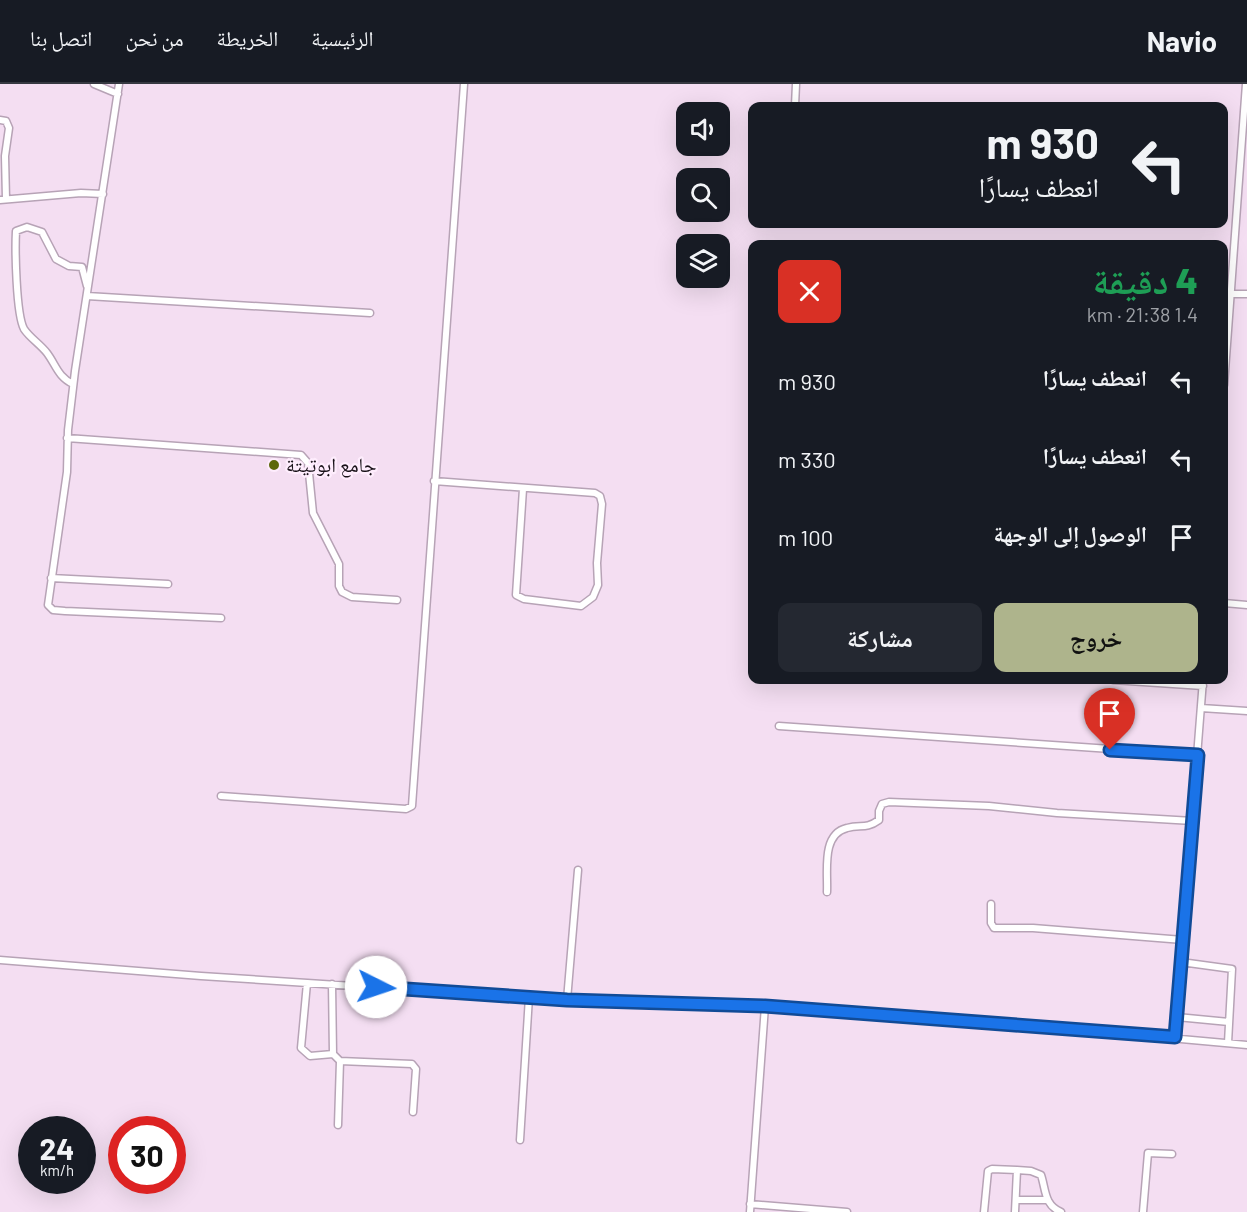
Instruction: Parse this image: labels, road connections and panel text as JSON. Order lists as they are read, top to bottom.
{
  "places": ["جامع ابوتيتة"],
  "page": {
    "header": "Navio",
    "nav": [
      "الرئيسية",
      "الخريطة",
      "من نحن",
      "اتصل بنا"
    ],
    "turn": ["930 m", "انعطف يسارًا"],
    "heading": ["4 دقيقة", "1.4 km · 21:38"],
    "list": [
      {
        "name": "انعطف يسارًا",
        "value": "930 m"
      },
      {
        "name": "انعطف يسارًا",
        "value": "330 m"
      },
      {
        "name": "الوصول إلى الوجهة",
        "value": "100 m"
      }
    ],
    "buttons": ["خروج", "مشاركة"],
    "speed": "24 km/h",
    "limit": "30"
  }
}
